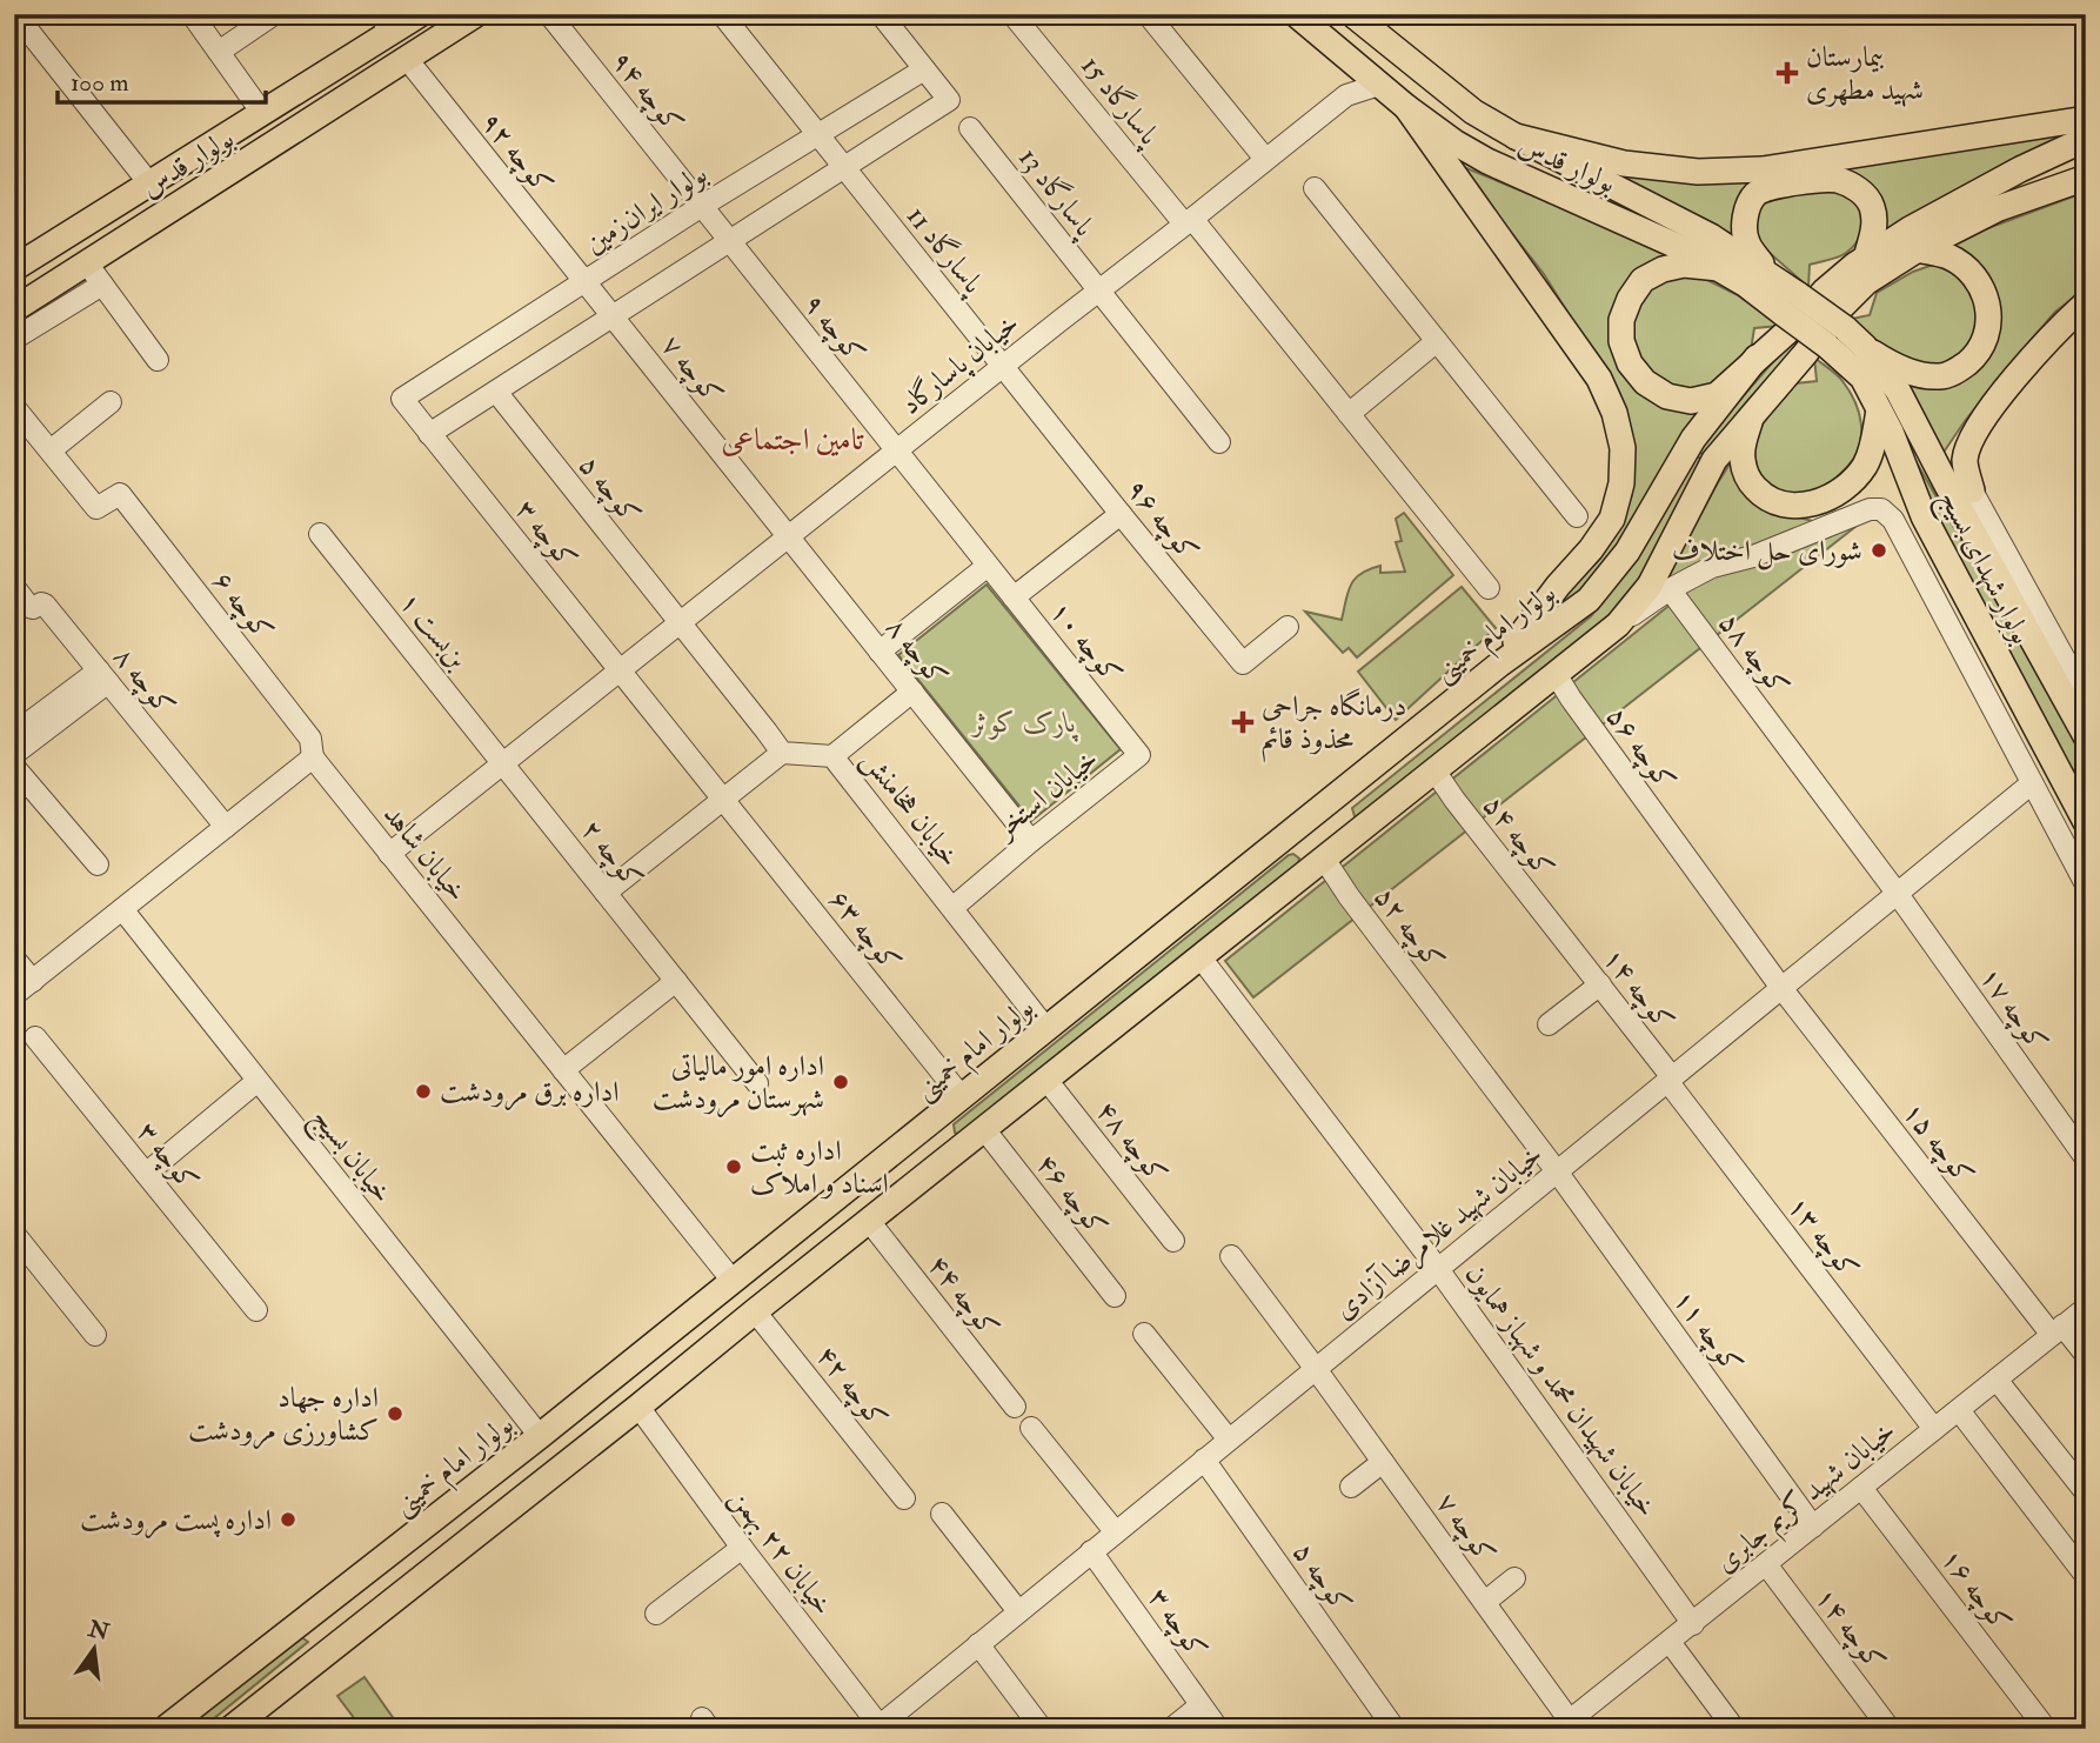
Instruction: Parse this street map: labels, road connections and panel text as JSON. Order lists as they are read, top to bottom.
{
  "streets": {
    "main road": ["بولوار قدس", "بولوار شهدای بسیج", "بولوار امام خمینی"],
    "street": [
      "کوچه ۹۴",
      "پاسارگاد 15",
      "کوچه ۹۲",
      "پاسارگاد 13",
      "بولوار ایران‌زمین",
      "پاسارگاد 11",
      "کوچه ۹",
      "خیابان پاسارگاد",
      "کوچه ۷",
      "کوچه ۵",
      "کوچه ۹۶",
      "کوچه ۳",
      "کوچه ۶",
      "بن‌بست ۱",
      "کوچه ۱۰",
      "کوچه ۸",
      "کوچه ۵۸",
      "کوچه ۵۶",
      "خیابان استخر",
      "خیابان هخامنش",
      "کوچه ۵۴",
      "خیابان شاهد",
      "کوچه ۲",
      "کوچه ۵۲",
      "کوچه ۶۳",
      "کوچه ۱۴",
      "کوچه ۱۷",
      "کوچه ۴۸",
      "کوچه ۱۵",
      "خیابان بسیج",
      "کوچه ۴۶",
      "خیابان شهید غلامرضا آزادی",
      "کوچه ۱۳",
      "کوچه ۴۴",
      "کوچه ۱۱",
      "کوچه ۴۲",
      "خیابان شهیدان محمد و شهباز همایون",
      "خیابان شهید کریم جابری",
      "خیابان ۲۲ بهمن",
      "کوچه ۱۶"
    ]
  },
  "crossings": [
    ["کوچه ۹۴", "بولوار ایران‌زمین"],
    ["کوچه ۹۴", "کوچه ۹"],
    ["پاسارگاد 15", "خیابان پاسارگاد"],
    ["کوچه ۹۲", "بولوار قدس"],
    ["کوچه ۹۲", "بولوار ایران‌زمین"],
    ["کوچه ۹۲", "کوچه ۷"],
    ["بولوار قدس", "خیابان پاسارگاد"],
    ["بولوار قدس", "بولوار شهدای بسیج"],
    ["پاسارگاد 13", "خیابان پاسارگاد"],
    ["بولوار ایران‌زمین", "کوچه ۳"],
    ["پاسارگاد 11", "خیابان پاسارگاد"],
    ["پاسارگاد 11", "کوچه ۹۶"],
    ["کوچه ۹", "خیابان پاسارگاد"],
    ["کوچه ۹", "کوچه ۱۰"],
    ["خیابان پاسارگاد", "کوچه ۷"],
    ["خیابان پاسارگاد", "کوچه ۵"],
    ["خیابان پاسارگاد", "کوچه ۹۶"],
    ["خیابان پاسارگاد", "کوچه ۳"],
    ["خیابان پاسارگاد", "بن‌بست ۱"],
    ["خیابان پاسارگاد", "کوچه ۸"],
    ["خیابان پاسارگاد", "خیابان شاهد"],
    ["خیابان پاسارگاد", "کوچه ۲"],
    ["کوچه ۷", "کوچه ۸"],
    ["کوچه ۷", "خیابان شهید غلامرضا آزادی"],
    ["کوچه ۷", "خیابان شهید کریم جابری"],
    ["کوچه ۵", "خیابان شهید غلامرضا آزادی"],
    ["کوچه ۳", "کوچه ۶۳"],
    ["کوچه ۳", "خیابان شهید غلامرضا آزادی"],
    ["کوچه ۶", "خیابان شاهد"],
    ["بن‌بست ۱", "کوچه ۲"],
    ["بولوار امام خمینی", "خیابان هخامنش"],
    ["بولوار امام خمینی", "خیابان شاهد"],
    ["بولوار امام خمینی", "کوچه ۶۳"],
    ["بولوار امام خمینی", "خیابان بسیج"],
    ["کوچه ۱۰", "خیابان استخر"],
    ["کوچه ۸", "خیابان استخر"],
    ["کوچه ۵۸", "کوچه ۱۷"],
    ["کوچه ۵۸", "خیابان شهید غلامرضا آزادی"],
    ["کوچه ۵۶", "کوچه ۱۵"],
    ["کوچه ۵۶", "خیابان شهید غلامرضا آزادی"],
    ["خیابان استخر", "خیابان هخامنش"],
    ["کوچه ۵۴", "کوچه ۱۴"],
    ["کوچه ۵۲", "خیابان شهید غلامرضا آزادی"],
    ["کوچه ۵۲", "کوچه ۱۱"],
    ["کوچه ۱۴", "خیابان شهید غلامرضا آزادی"],
    ["کوچه ۱۴", "کوچه ۱۳"],
    ["کوچه ۱۴", "خیابان شهید کریم جابری"],
    ["کوچه ۱۷", "خیابان شهید غلامرضا آزادی"],
    ["کوچه ۱۵", "خیابان شهید غلامرضا آزادی"],
    ["کوچه ۱۵", "خیابان شهید کریم جابری"],
    ["خیابان شهید غلامرضا آزادی", "کوچه ۱۳"],
    ["خیابان شهید غلامرضا آزادی", "کوچه ۱۱"],
    ["خیابان شهید غلامرضا آزادی", "خیابان شهیدان محمد و شهباز همایون"],
    ["خیابان شهید غلامرضا آزادی", "خیابان ۲۲ بهمن"],
    ["کوچه ۱۳", "خیابان شهید کریم جابری"],
    ["کوچه ۱۱", "خیابان شهید کریم جابری"],
    ["خیابان شهیدان محمد و شهباز همایون", "خیابان شهید کریم جابری"],
    ["خیابان شهید کریم جابری", "کوچه ۱۶"]
  ],
  "districts": ["تامین اجتماعی"],
  "parks": ["پارک کوثر"],
  "places": {
    "health": ["بیمارستان شهید مطهری", "درمانگاه جراحی محذوذ قائم"],
    "other": [
      "شورای حل اختلاف",
      "اداره امور مالیاتی شهرستان مرودشت",
      "اداره برق مرودشت",
      "اداره ثبت اسناد و املاک",
      "اداره جهاد کشاورزی مرودشت",
      "اداره پست مرودشت"
    ]
  },
  "scale_bar": "100 m",
  "north": "top"
}
